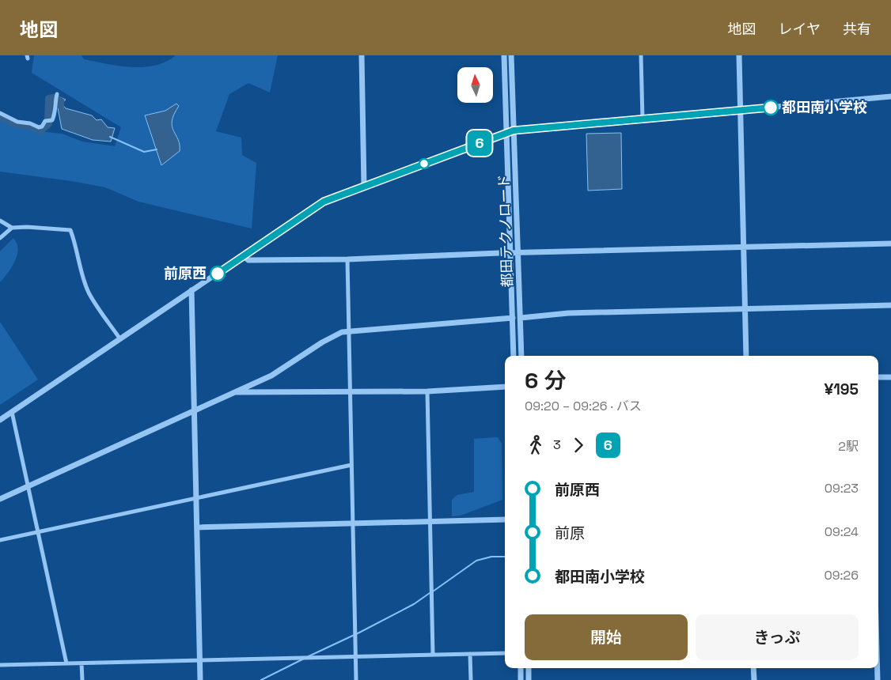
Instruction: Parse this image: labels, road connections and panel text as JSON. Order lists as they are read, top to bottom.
{
  "streets": {
    "street": ["都田テクノロード"]
  },
  "places": ["都田南小学校", "前原西"],
  "lines": ["bus line 6"],
  "north": "top",
  "page": {
    "header": "地図",
    "nav": ["地図", "レイヤ", "共有"],
    "on_map": "6",
    "heading": ["6 分", "09:20 – 09:26 · バス", "¥195"],
    "legs": ["3", "6", "2駅"],
    "list": [
      {
        "name": "前原西",
        "value": "09:23"
      },
      {
        "name": "前原",
        "value": "09:24"
      },
      {
        "name": "都田南小学校",
        "value": "09:26"
      }
    ],
    "buttons": ["開始", "きっぷ"]
  }
}
